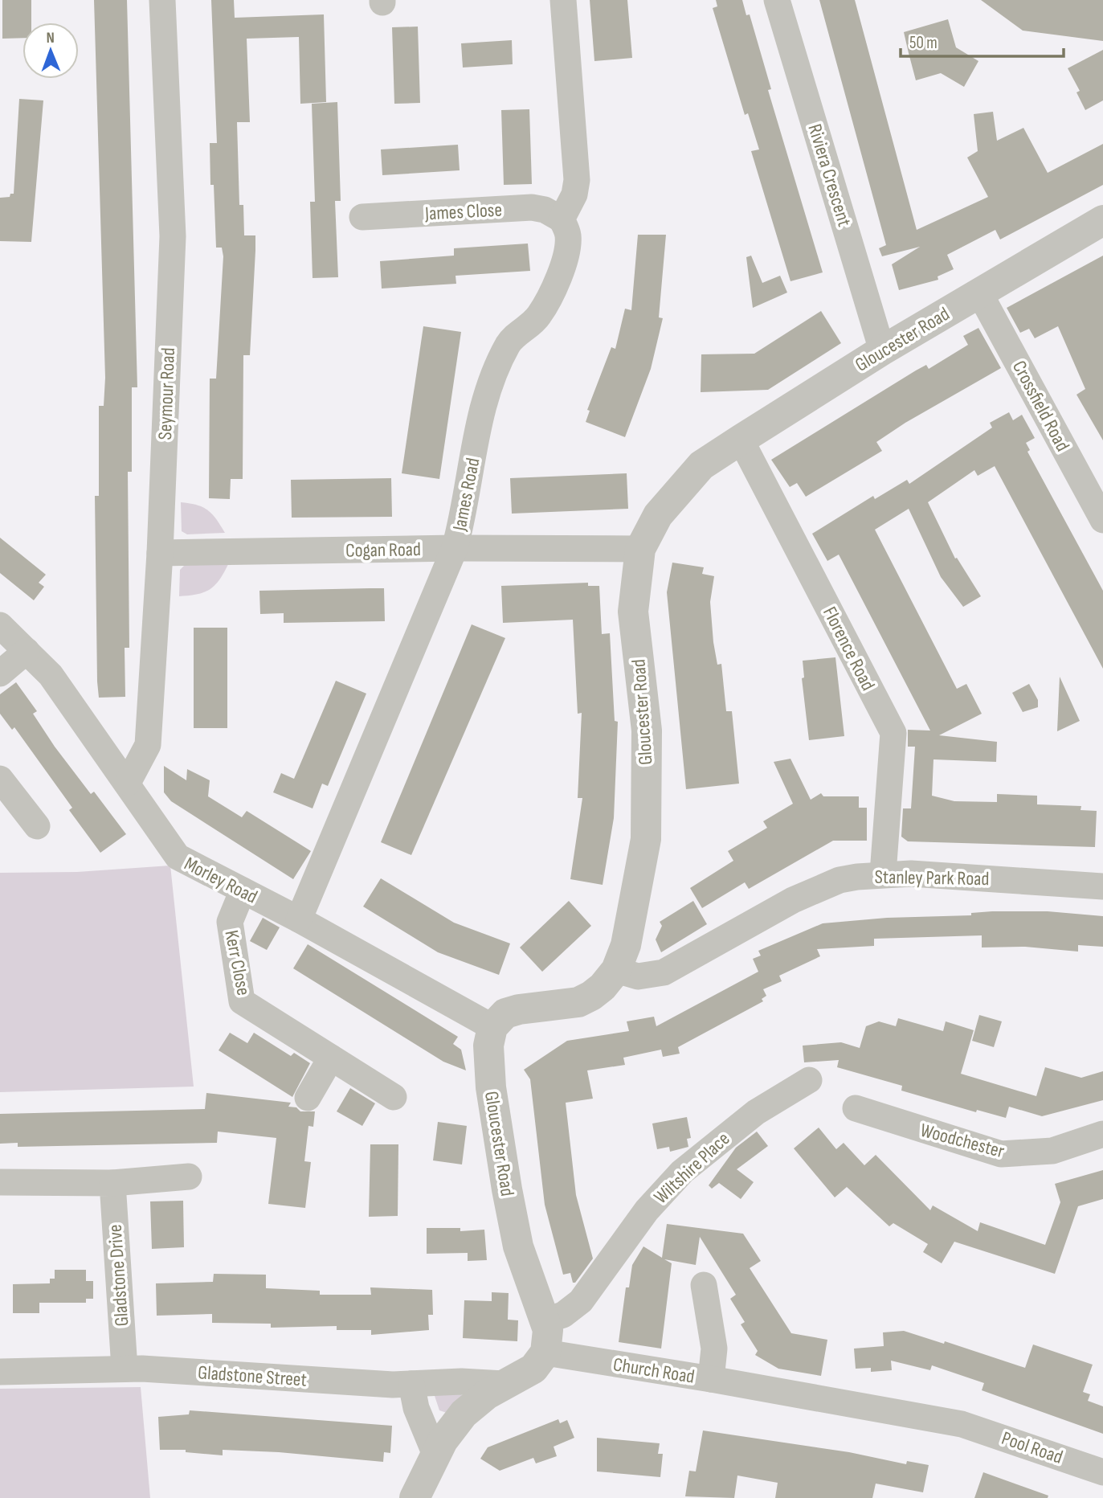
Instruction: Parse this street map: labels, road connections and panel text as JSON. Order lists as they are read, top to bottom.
{
  "streets": {
    "street": [
      "Riviera Crescent",
      "James Close",
      "Gloucester Road",
      "Seymour Road",
      "Crossfield Road",
      "James Road",
      "Cogan Road",
      "Florence Road",
      "Stanley Park Road",
      "Morley Road",
      "Kerr Close",
      "Woodchester",
      "Wiltshire Place",
      "Gladstone Drive",
      "Church Road",
      "Gladstone Street",
      "Pool Road"
    ]
  },
  "crossings": [
    ["Riviera Crescent", "Gloucester Road"],
    ["James Close", "James Road"],
    ["Gloucester Road", "Crossfield Road"],
    ["Gloucester Road", "Cogan Road"],
    ["Gloucester Road", "Florence Road"],
    ["Gloucester Road", "Stanley Park Road"],
    ["Gloucester Road", "Morley Road"],
    ["Gloucester Road", "Wiltshire Place"],
    ["Gloucester Road", "Church Road"],
    ["Seymour Road", "Cogan Road"],
    ["Seymour Road", "Morley Road"],
    ["James Road", "Cogan Road"],
    ["James Road", "Morley Road"],
    ["Florence Road", "Stanley Park Road"],
    ["Morley Road", "Kerr Close"],
    ["Gladstone Drive", "Gladstone Street"],
    ["Church Road", "Pool Road"]
  ],
  "scale_bar": "50 m",
  "north": "top"
}
